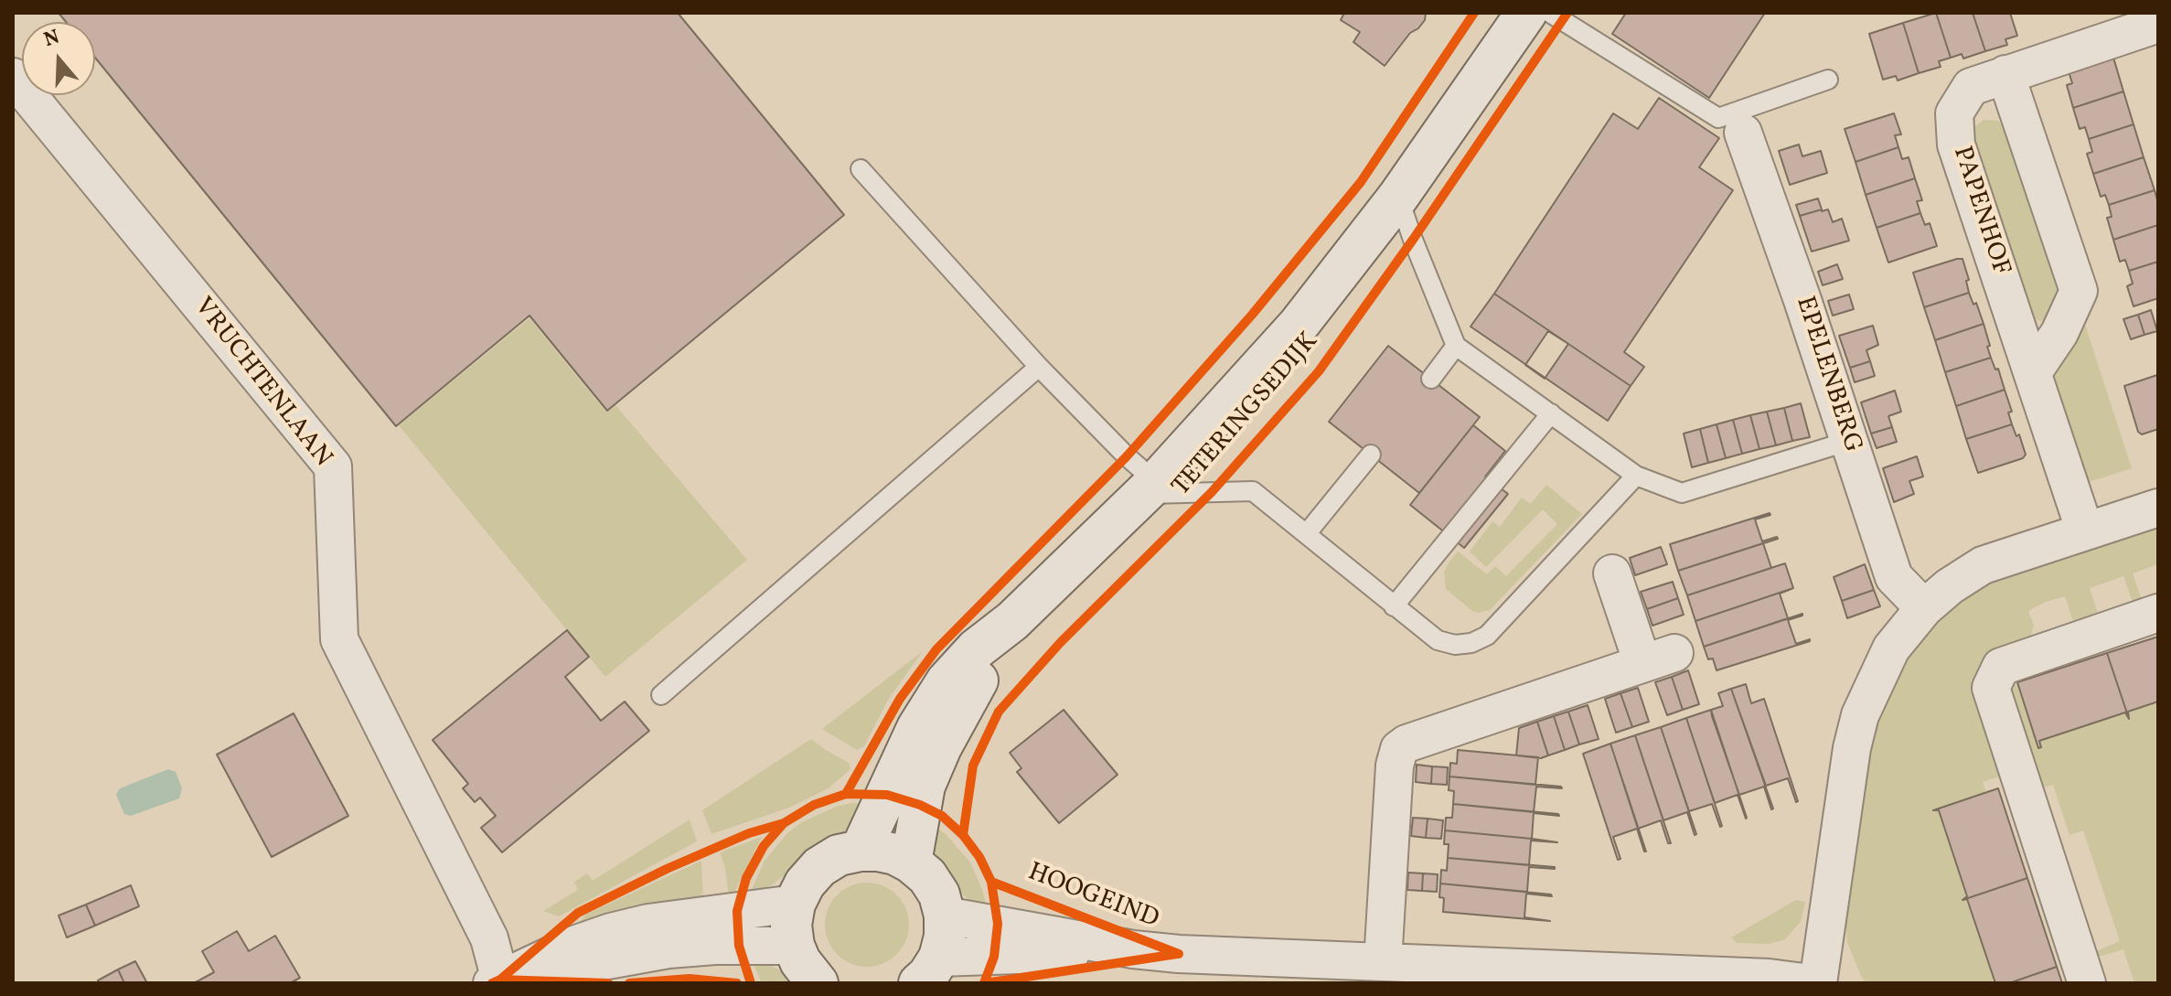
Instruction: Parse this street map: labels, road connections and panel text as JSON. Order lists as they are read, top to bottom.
{
  "streets": {
    "main road": ["TETERINGSEDIJK"],
    "street": [
      "PAPENHOF",
      "EPELENBERG",
      "VRUCHTENLAAN",
      "HOOGEIND"
    ]
  },
  "north": "top"
}
